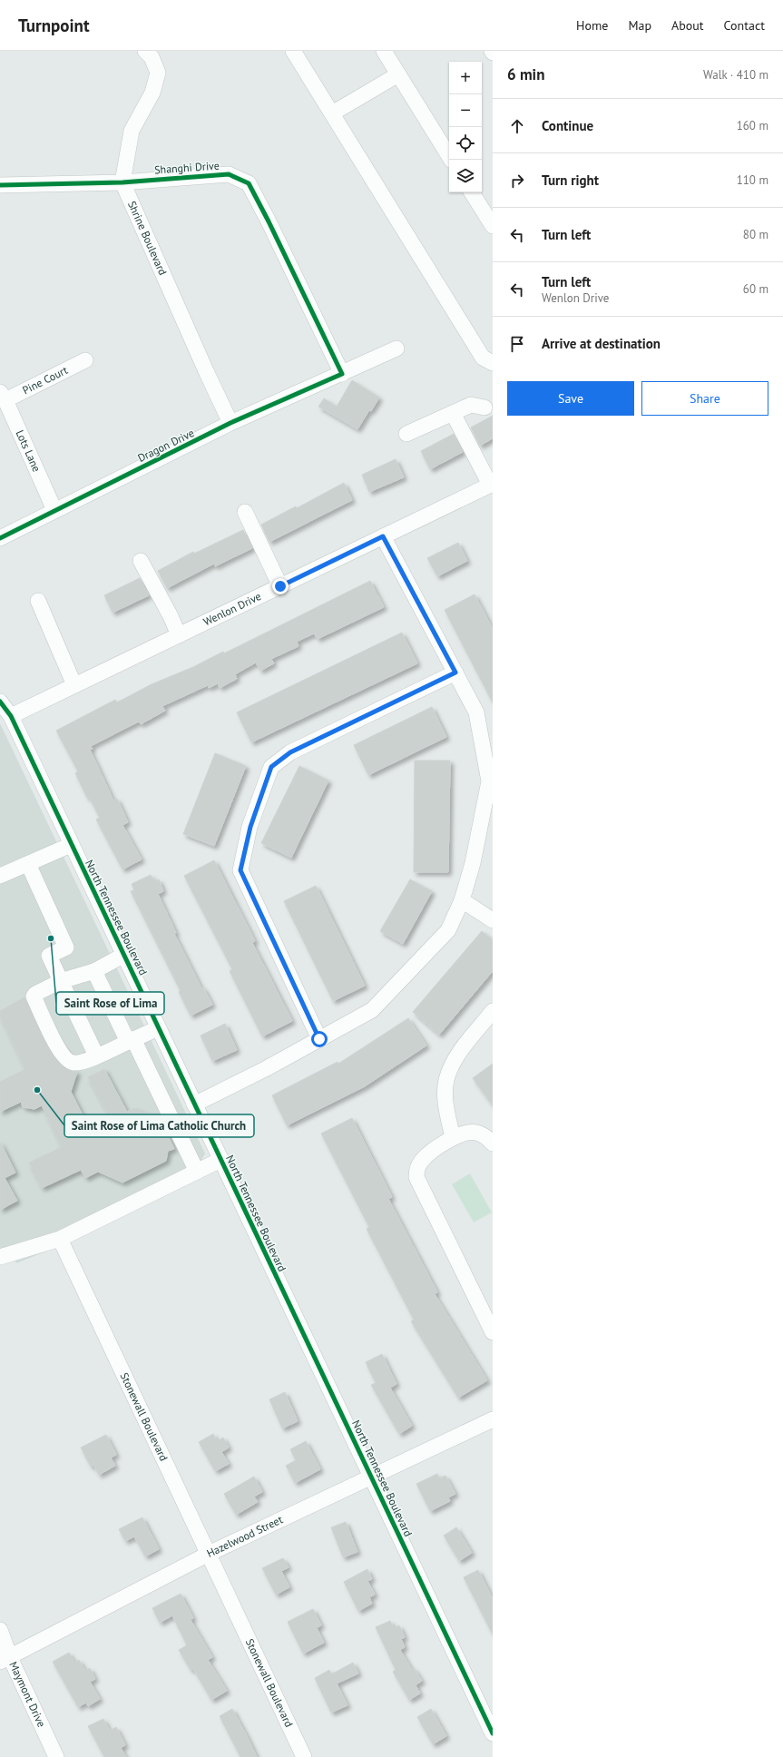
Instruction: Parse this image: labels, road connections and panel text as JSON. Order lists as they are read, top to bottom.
{
  "streets": {
    "street": [
      "Shanghi Drive",
      "Shrine Boulevard",
      "Pine Court",
      "Dragon Drive",
      "Lots Lane",
      "Wenlon Drive",
      "North Tennessee Boulevard",
      "Stonewall Boulevard",
      "Hazelwood Street",
      "Maymont Drive"
    ]
  },
  "crossings": [
    ["Shanghi Drive", "Shrine Boulevard"],
    ["Shanghi Drive", "Dragon Drive"],
    ["Shrine Boulevard", "Dragon Drive"],
    ["Pine Court", "Lots Lane"],
    ["Dragon Drive", "Lots Lane"],
    ["Wenlon Drive", "North Tennessee Boulevard"],
    ["North Tennessee Boulevard", "Hazelwood Street"],
    ["Stonewall Boulevard", "Hazelwood Street"],
    ["Hazelwood Street", "Maymont Drive"]
  ],
  "places": ["Saint Rose of Lima", "Saint Rose of Lima Catholic Church"],
  "page": {
    "header": "Turnpoint",
    "nav": [
      "Home",
      "Map",
      "About",
      "Contact"
    ],
    "heading": ["6 min", "Walk · 410 m"],
    "map_buttons": ["+", "−"],
    "list": [
      ["Continue", "160 m"],
      ["Turn right", "110 m"],
      ["Turn left", "80 m"],
      ["Turn left", "Wenlon Drive", "60 m"],
      "Arrive at destination"
    ],
    "buttons": ["Save", "Share"]
  }
}
